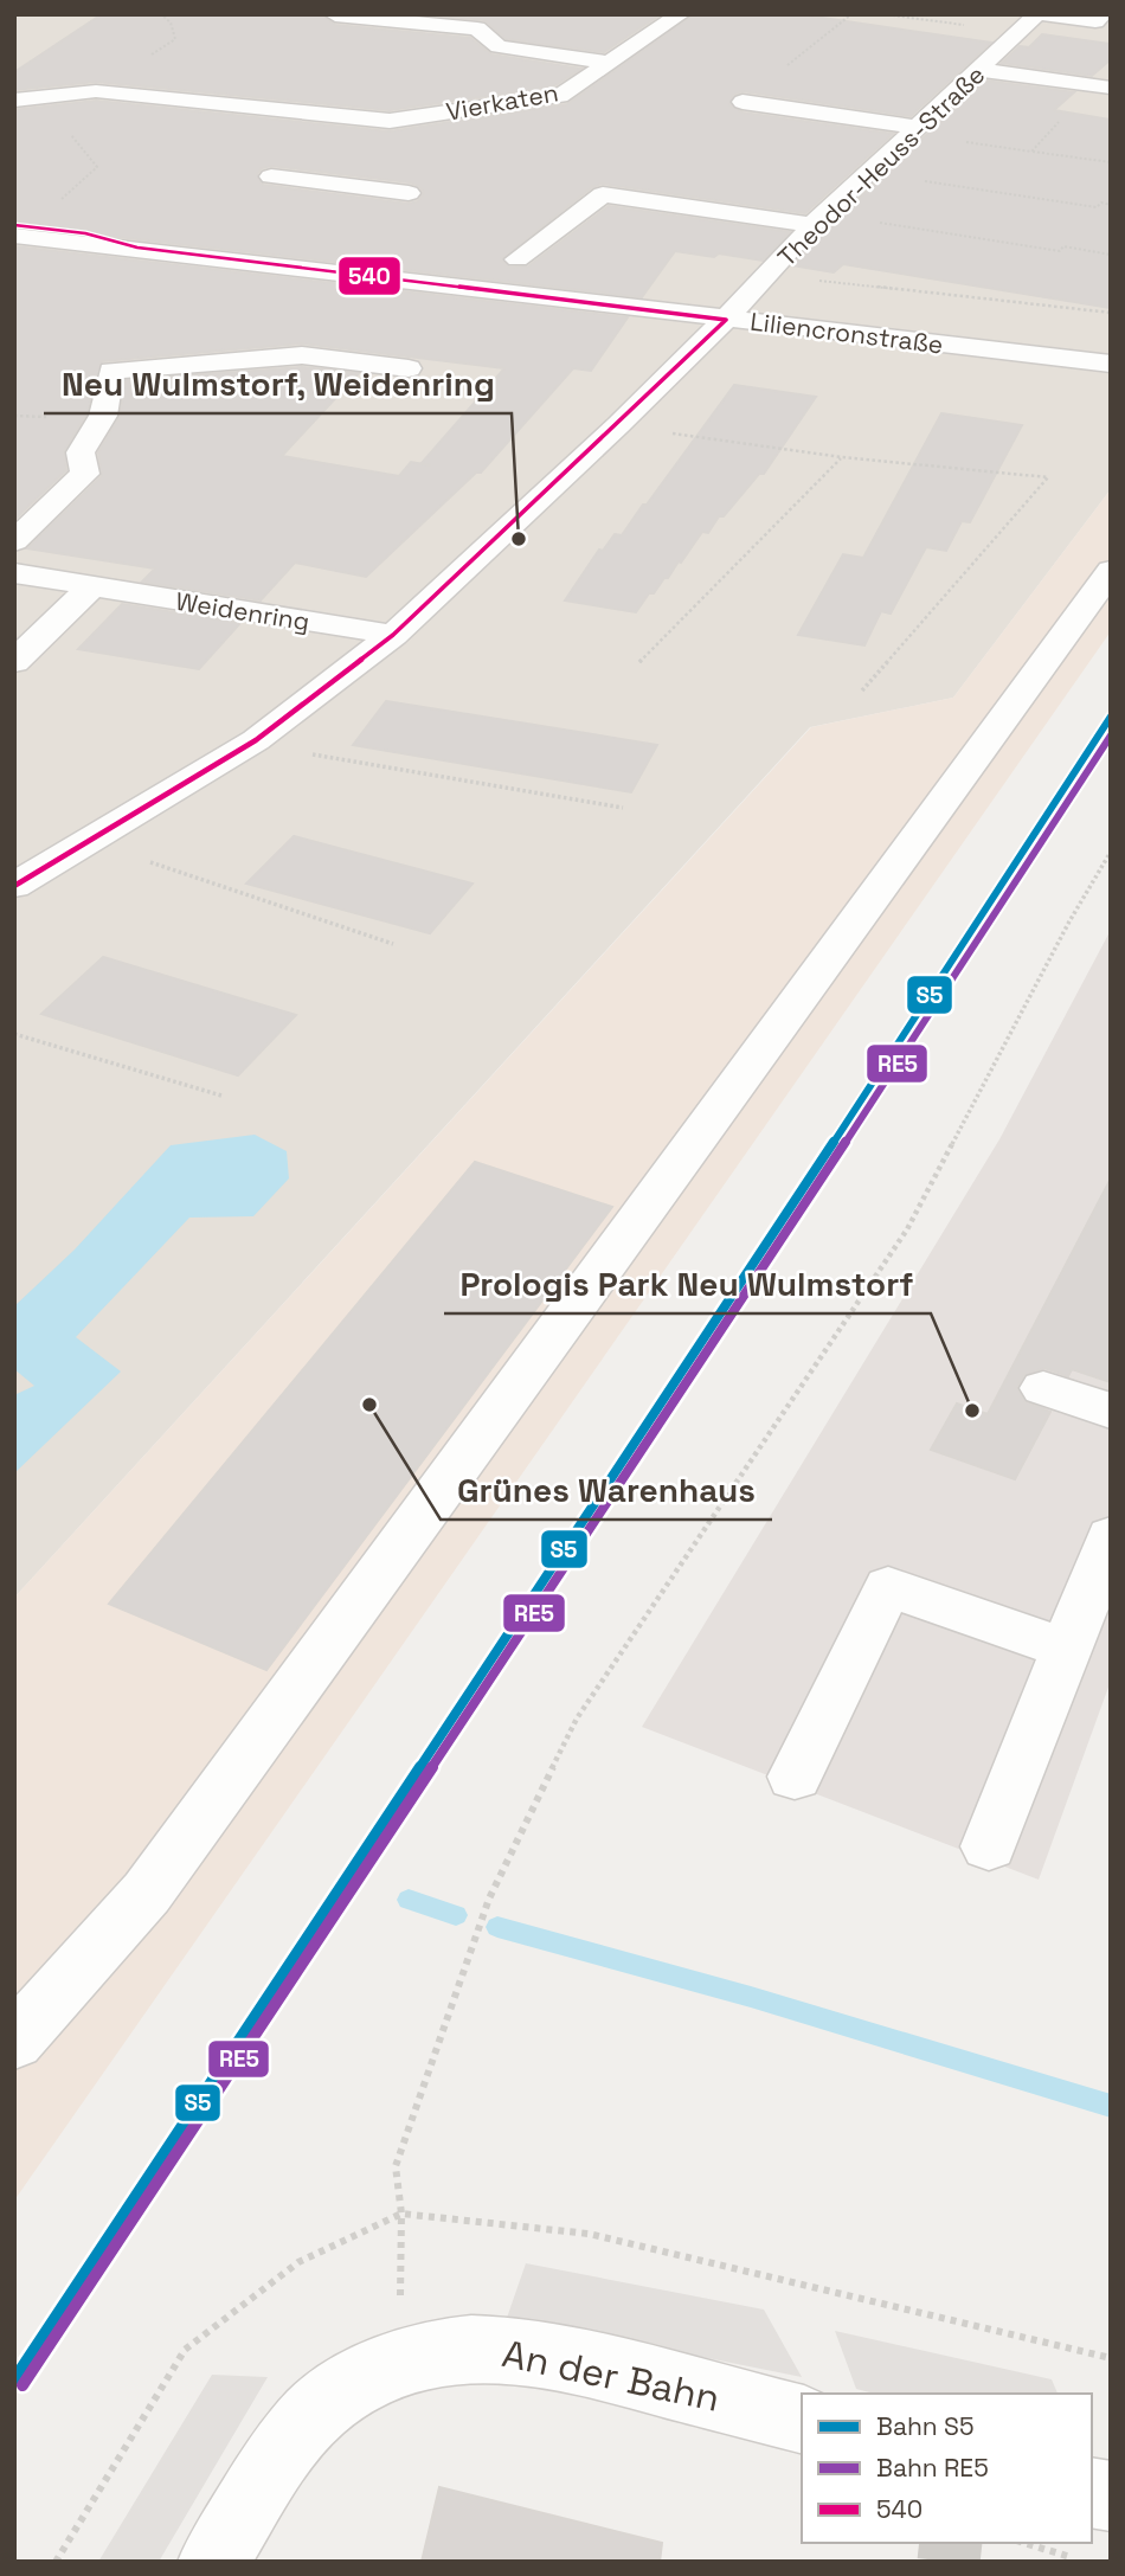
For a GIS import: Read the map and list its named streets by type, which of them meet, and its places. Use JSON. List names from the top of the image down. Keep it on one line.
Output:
{"streets":{"street":["Vierkaten","Theodor-Heuss-Straße","Liliencronstraße","Weidenring","An der Bahn"]},"crossings":[["Theodor-Heuss-Straße","Liliencronstraße"],["Theodor-Heuss-Straße","Weidenring"]],"places":["Neu Wulmstorf, Weidenring","Grünes Warenhaus","Prologis Park Neu Wulmstorf"],"lines":["transit line 540","rail line S5","rail line RE5"],"legend":["Bahn S5","Bahn RE5","540"]}
